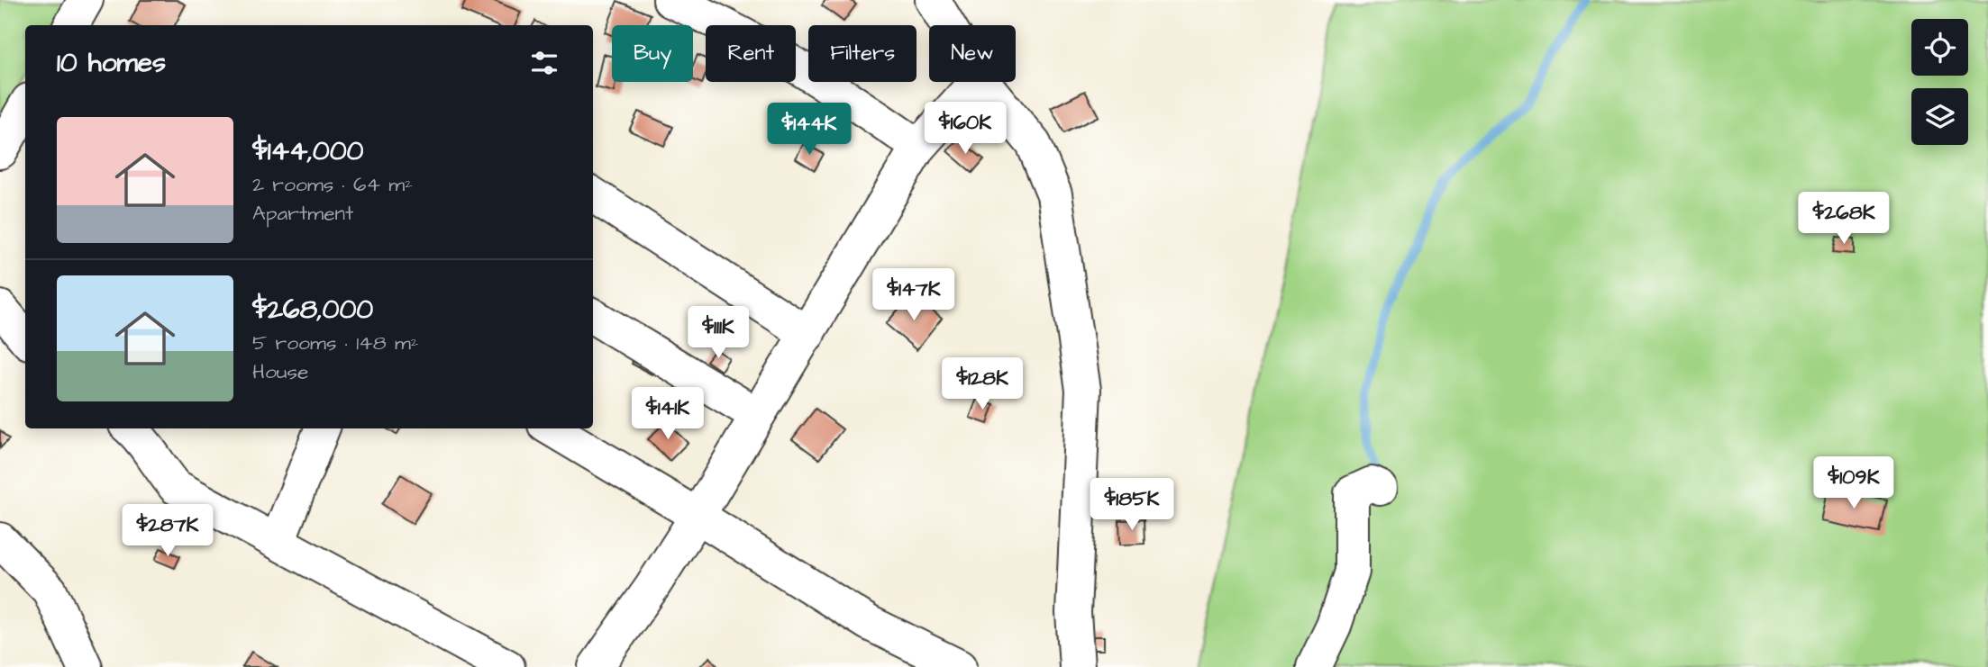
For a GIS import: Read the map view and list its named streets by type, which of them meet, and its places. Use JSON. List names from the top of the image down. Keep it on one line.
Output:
{"page":{"chip":["Buy","Rent","Filters","New"],"heading":"10 homes","list":[{"name":"$144,000","note":"2 rooms · 64 m² · Apartment"},{"name":"$268,000","note":"5 rooms · 148 m² · House"}],"price":["$160K","$144K","$268K","$147K","$111K","$128K","$141K","$109K","$185K","$287K"]}}
